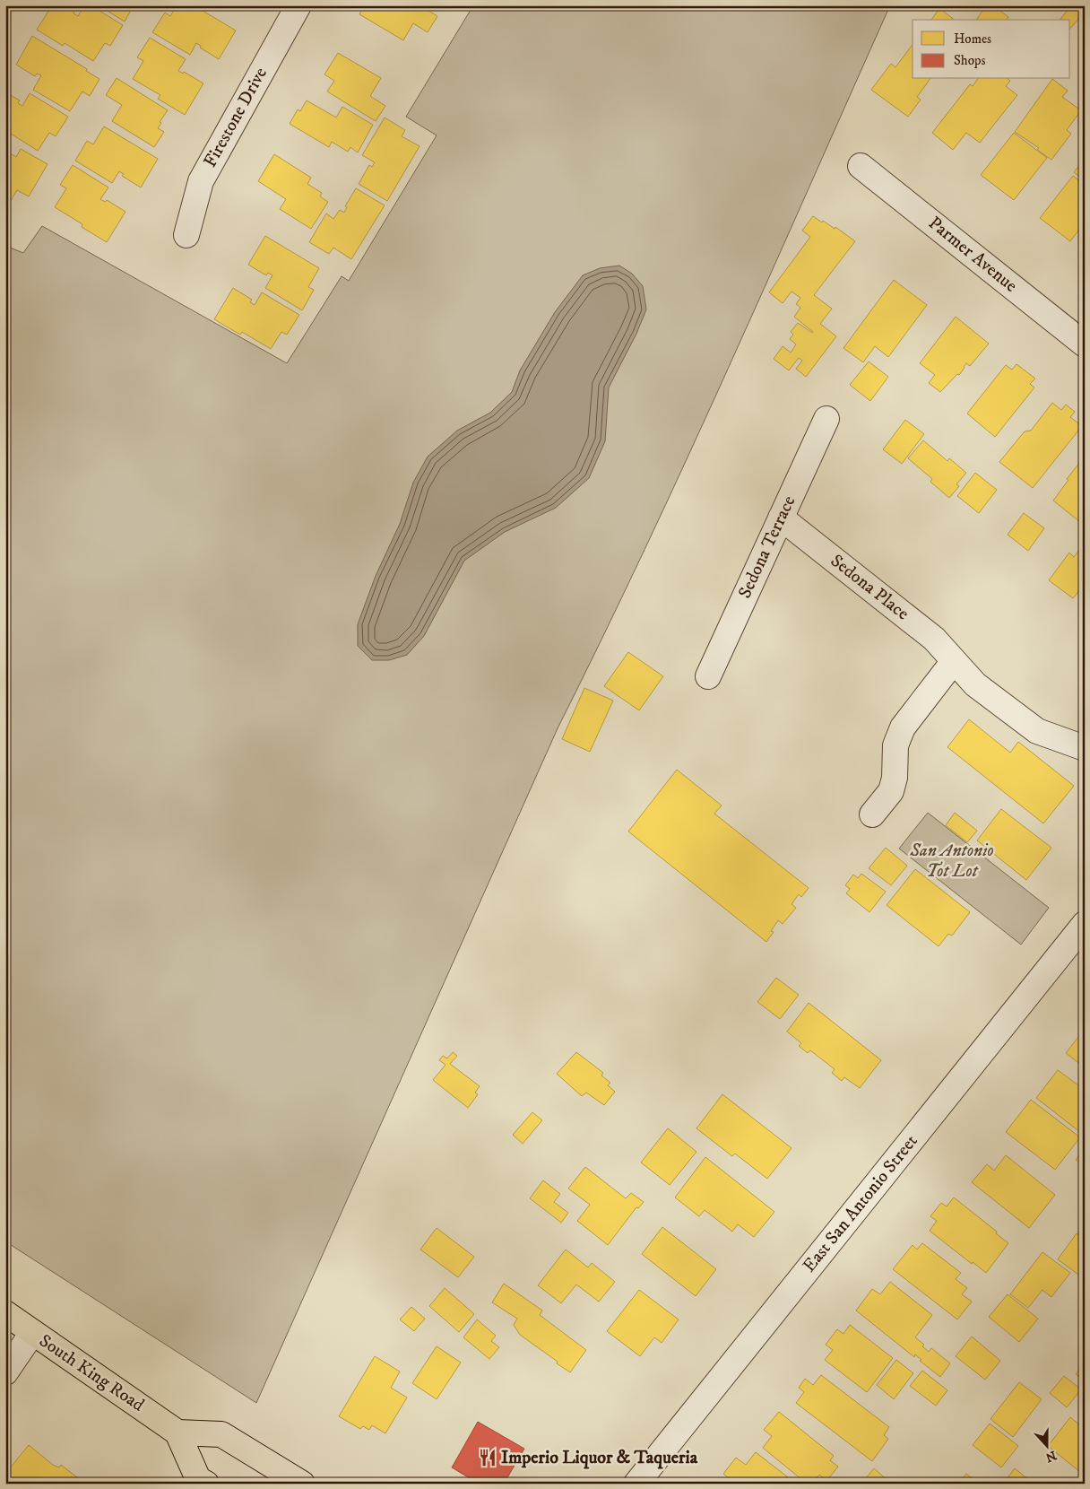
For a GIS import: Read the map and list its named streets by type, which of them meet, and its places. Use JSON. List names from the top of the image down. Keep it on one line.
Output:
{"streets":{"main road":["South King Road"],"street":["Firestone Drive","Parmer Avenue","Sedona Terrace","Sedona Place","East San Antonio Street"]},"crossings":[["Sedona Terrace","Sedona Place"]],"parks":["San Antonio Tot Lot"],"places":{"restaurant":["Imperio Liquor & Taqueria"]},"legend":["Homes","Shops"],"north":"bottom"}
